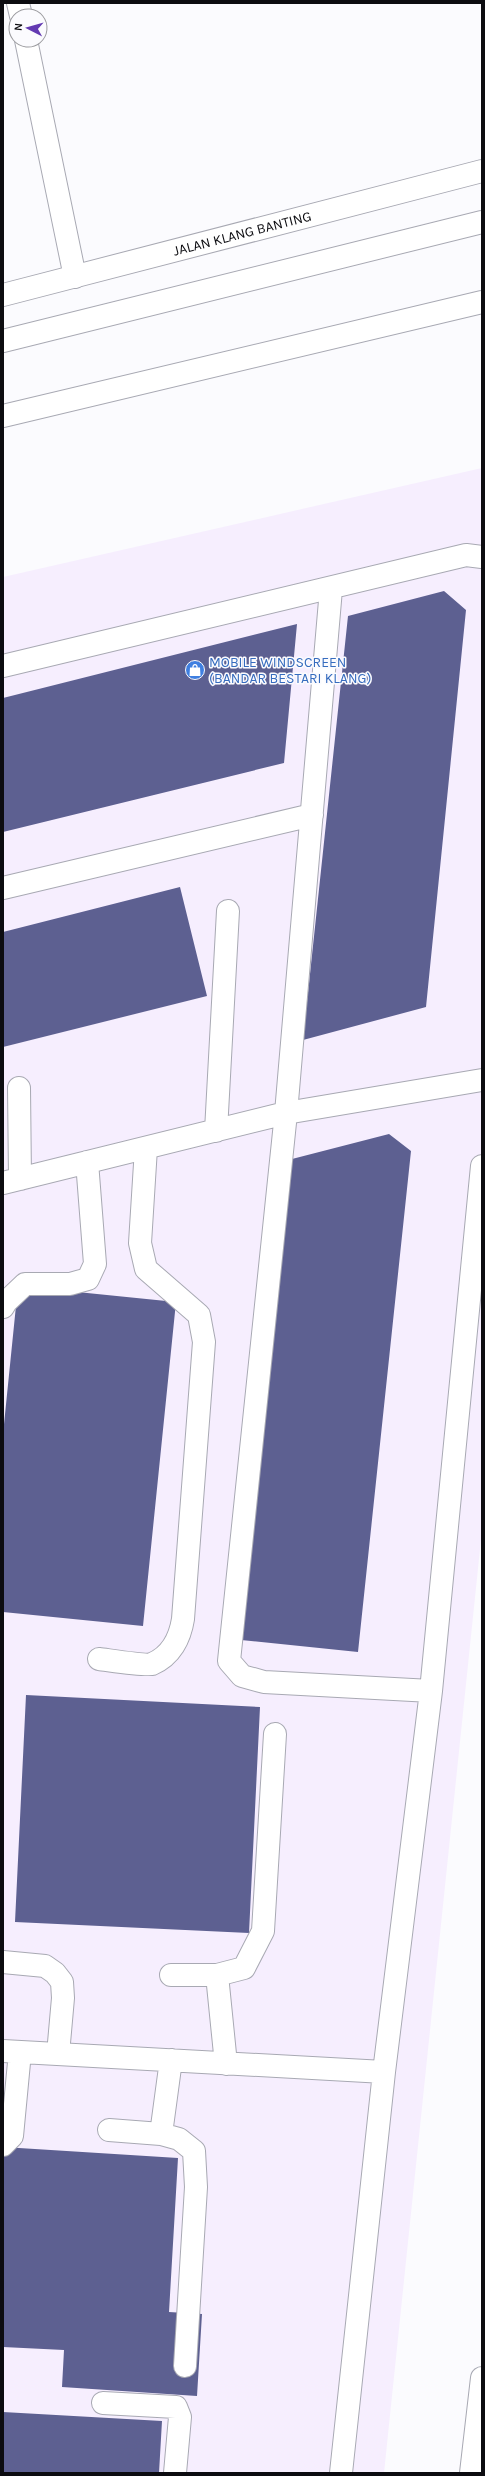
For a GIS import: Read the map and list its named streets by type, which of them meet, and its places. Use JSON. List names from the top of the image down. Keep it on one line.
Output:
{"streets":{"main road":["JALAN KLANG BANTING"]},"places":{"shop":["MOBILE WINDSCREEN (BANDAR BESTARI KLANG)"]},"north":"left"}
